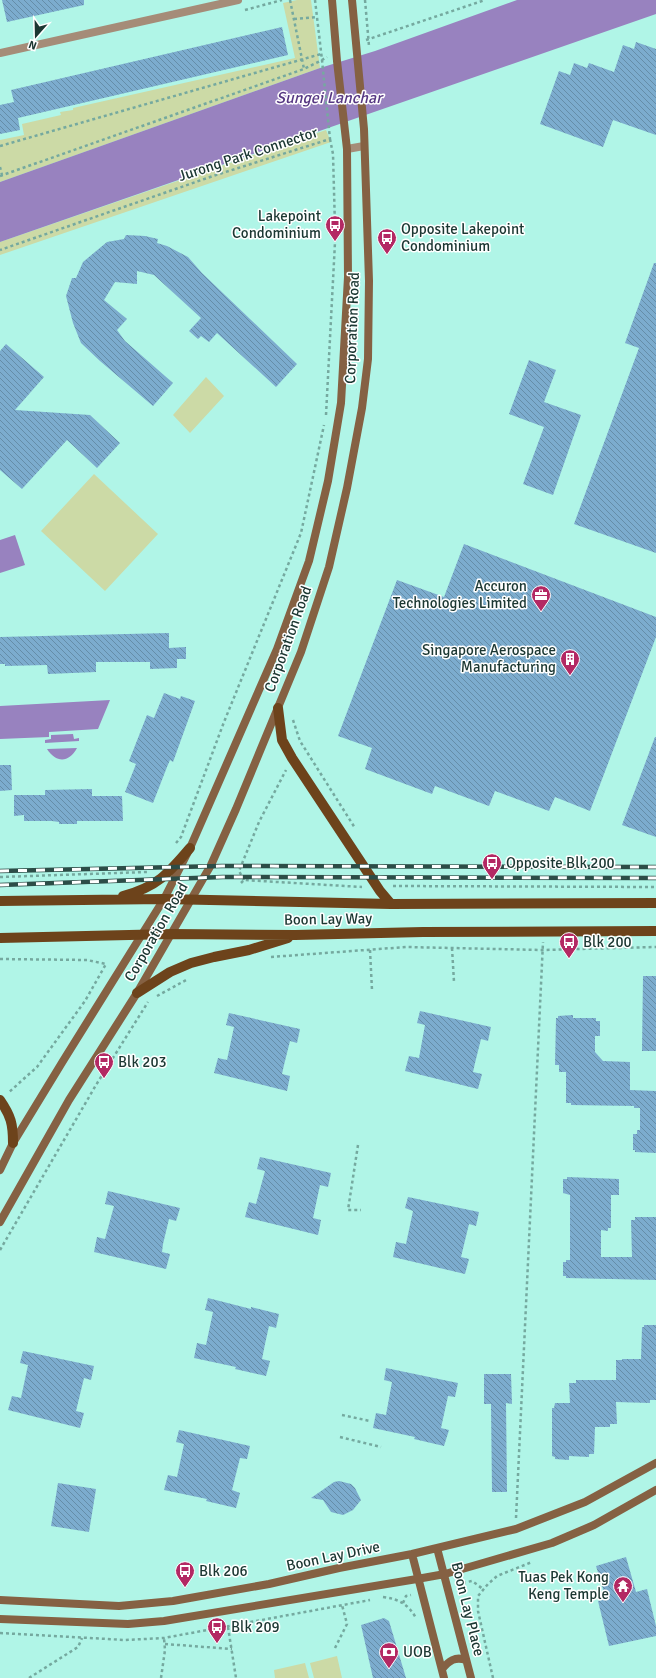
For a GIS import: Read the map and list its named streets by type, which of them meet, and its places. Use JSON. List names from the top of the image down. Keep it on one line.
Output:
{"streets":{"main road":["Corporation Road","Boon Lay Way","Boon Lay Drive","Boon Lay Place"],"path":["Jurong Park Connector"]},"crossings":[["Corporation Road","Boon Lay Way"],["Boon Lay Drive","Boon Lay Place"]],"water":["Sungei Lanchar"],"places":{"bus stop":["Lakepoint Condominium","Opposite Lakepoint Condominium","Opposite Blk 200","Blk 200","Blk 203","Blk 206","Blk 209"],"office":["Accuron Technologies Limited"],"building":["Singapore Aerospace Manufacturing"],"temple":["Tuas Pek Kong Keng Temple"],"bank":["UOB"]},"north":"bottom"}
